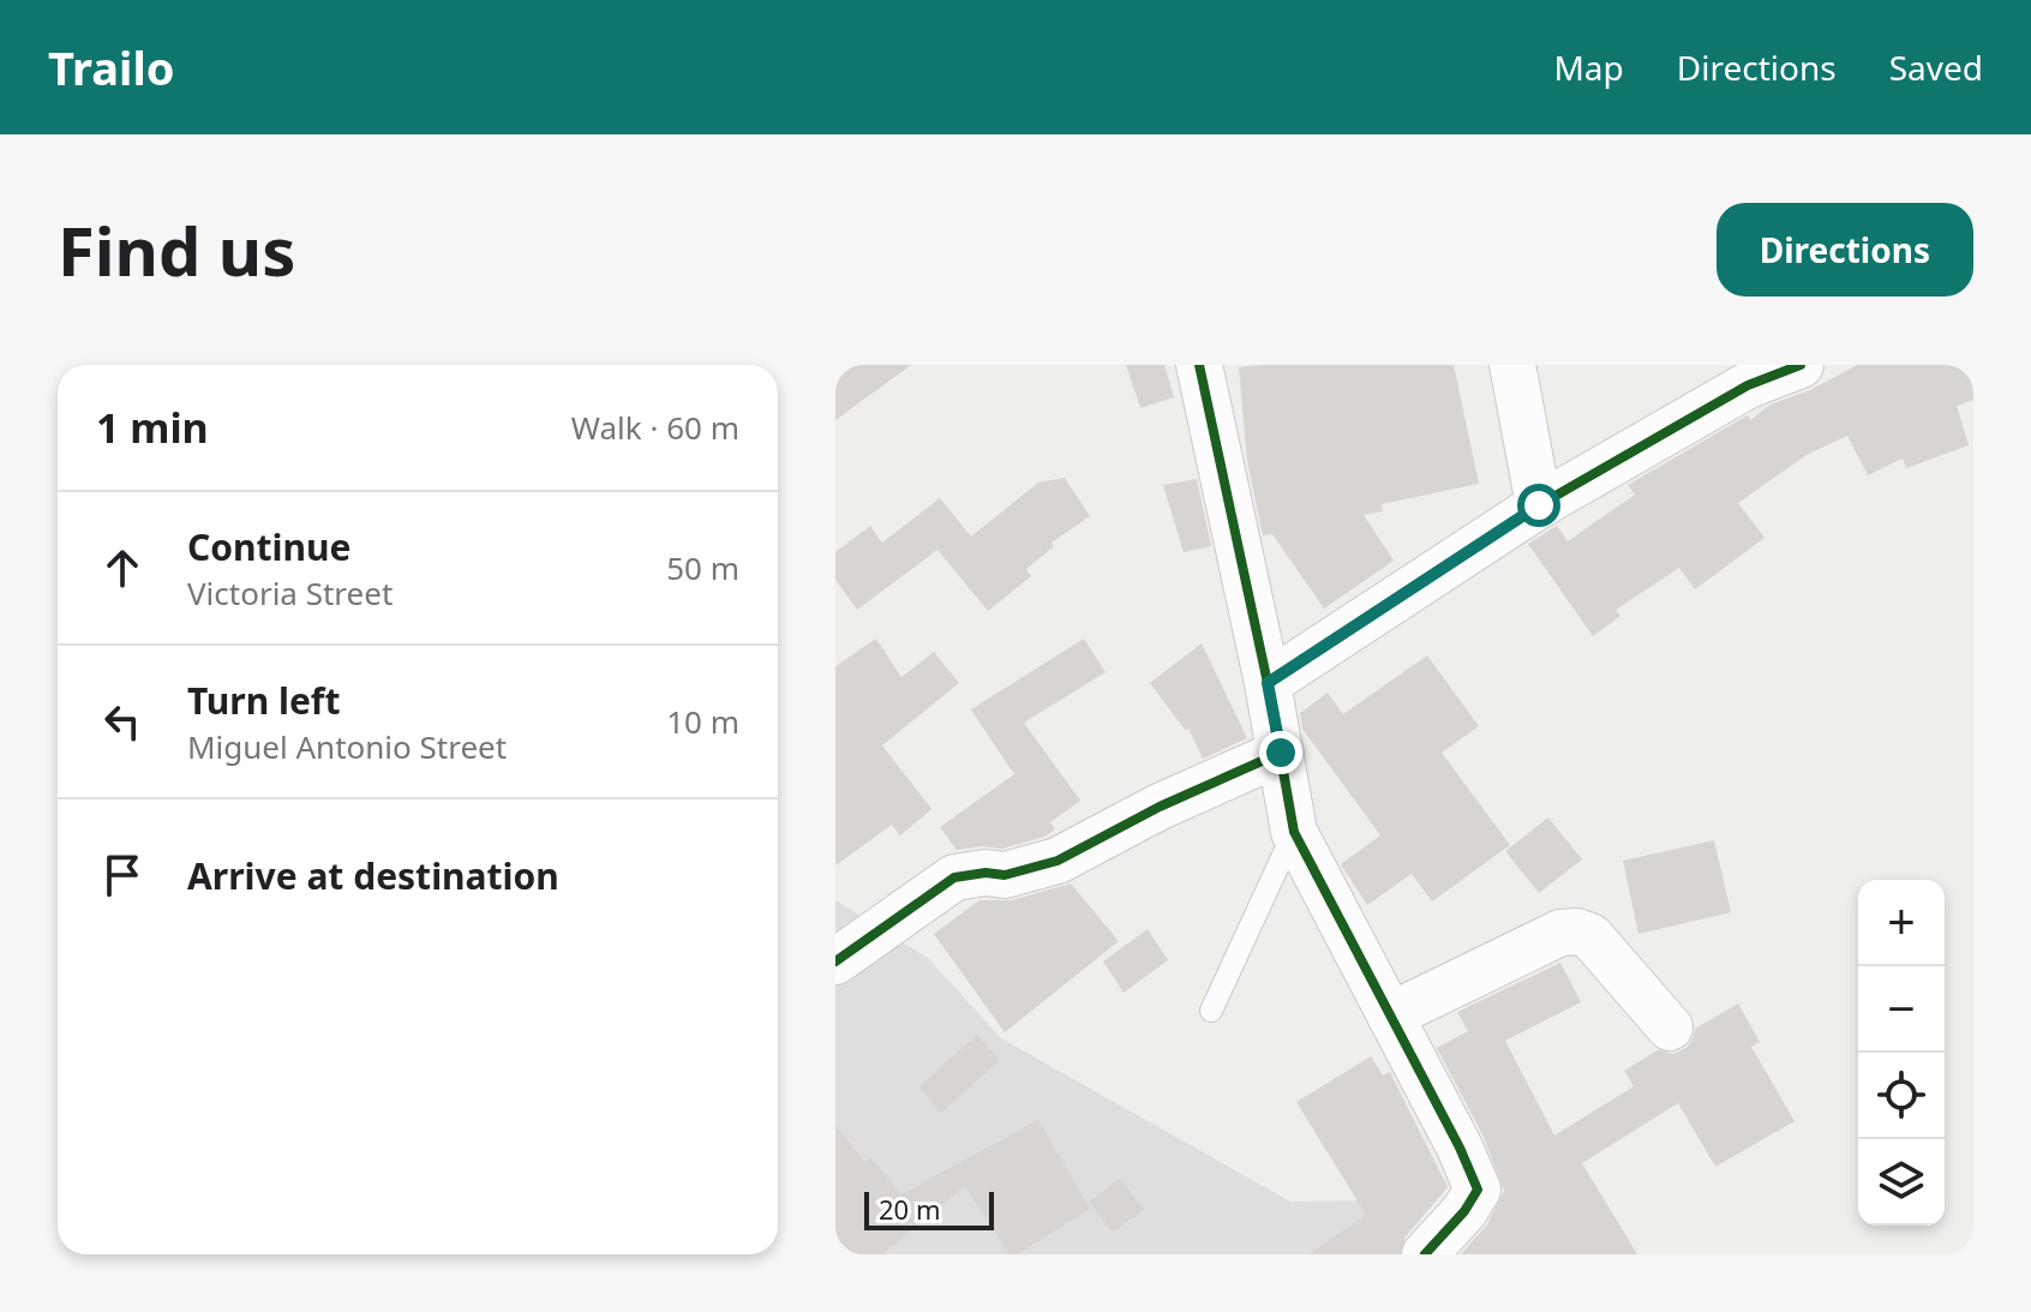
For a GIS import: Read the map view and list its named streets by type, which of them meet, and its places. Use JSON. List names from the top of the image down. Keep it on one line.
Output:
{"scale_bar":"20 m","page":{"header":"Trailo","nav":["Map","Directions","Saved"],"buttons":"Directions","title":"Find us","heading":["1 min","Walk · 60 m"],"list":[["Continue","Victoria Street","50 m"],["Turn left","Miguel Antonio Street","10 m"],"Arrive at destination"],"map_buttons":["+","−"],"scale":"20 m"}}
